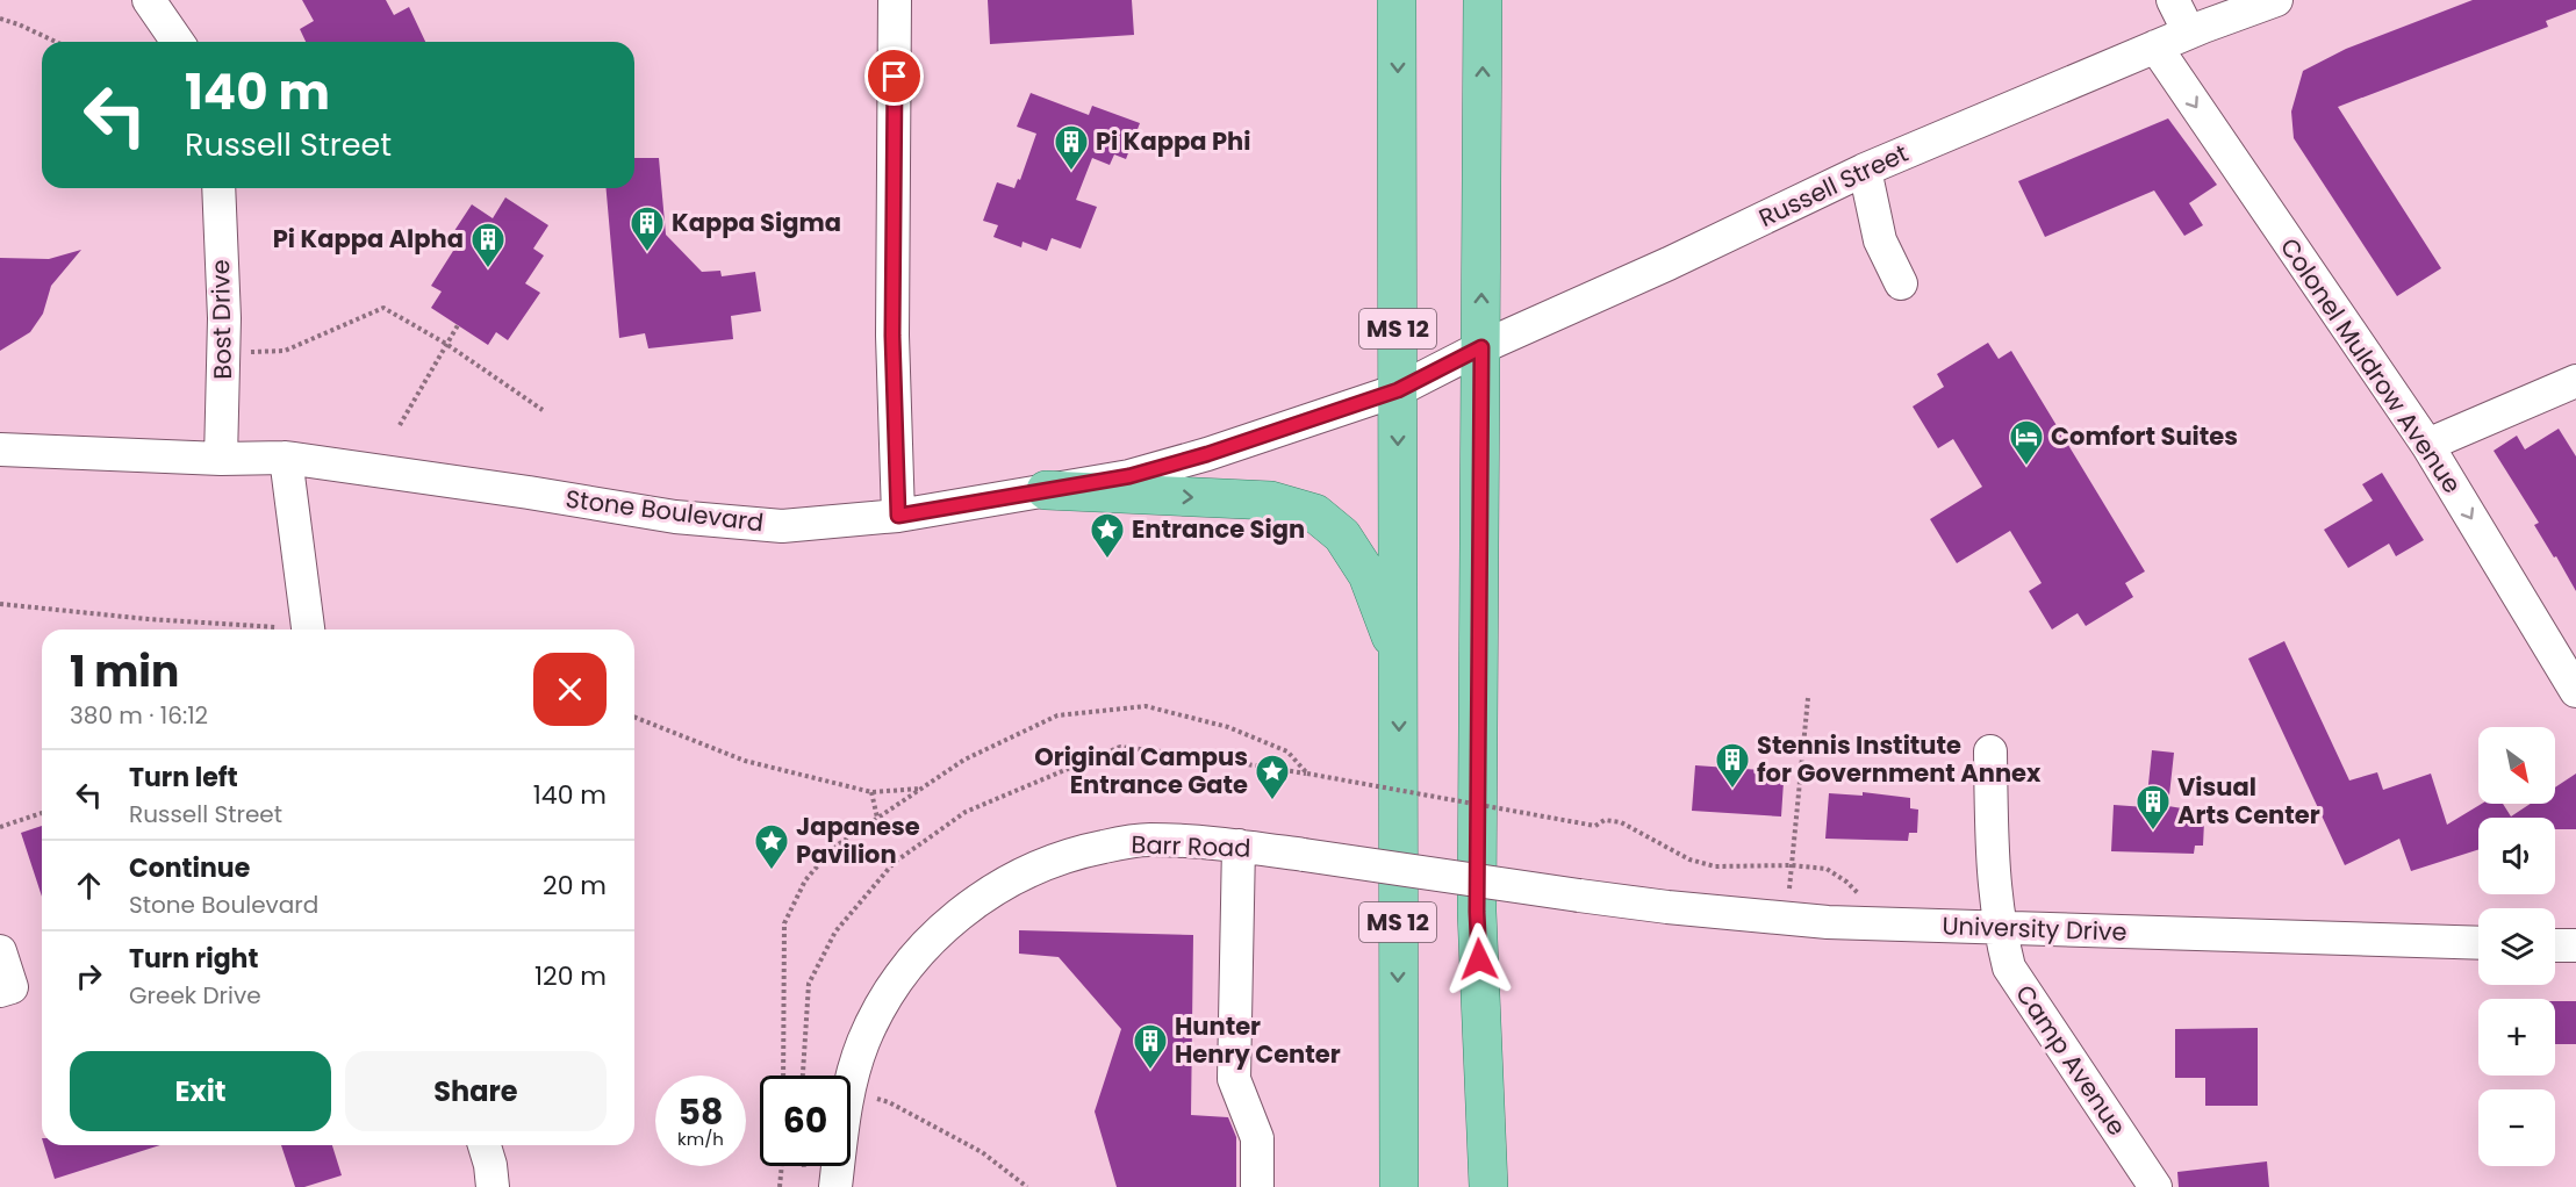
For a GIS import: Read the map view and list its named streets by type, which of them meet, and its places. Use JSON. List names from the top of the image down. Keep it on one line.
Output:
{"streets":{"main road":["MS 12"],"street":["Russell Street","Bost Drive","Colonel Muldrow Avenue","Stone Boulevard","Barr Road","University Drive","Camp Avenue"]},"crossings":[["Russell Street","MS 12"],["Russell Street","Colonel Muldrow Avenue"],["Russell Street","Stone Boulevard"],["Bost Drive","Stone Boulevard"],["MS 12","Stone Boulevard"],["Barr Road","University Drive"],["University Drive","Camp Avenue"]],"one_way":["Colonel Muldrow Avenue"],"places":{"building":["Pi Kappa Phi","Kappa Sigma","Pi Kappa Alpha","Stennis Institute for Government Annex","Visual Arts Center","Hunter Henry Center"],"hotel":["Comfort Suites"],"place":["Entrance Sign","Original Campus Entrance Gate","Japanese Pavilion"]},"north":"bottom right","page":{"turn":["140 m","Russell Street"],"heading":["1 min","380 m · 16:12"],"map_buttons":["+","−"],"list":[{"name":"Turn left","note":"Russell Street","value":"140 m"},{"name":"Continue","note":"Stone Boulevard","value":"20 m"},{"name":"Turn right","note":"Greek Drive","value":"120 m"}],"buttons":["Exit","Share"],"speed":"58 km/h","limit":"60"}}
